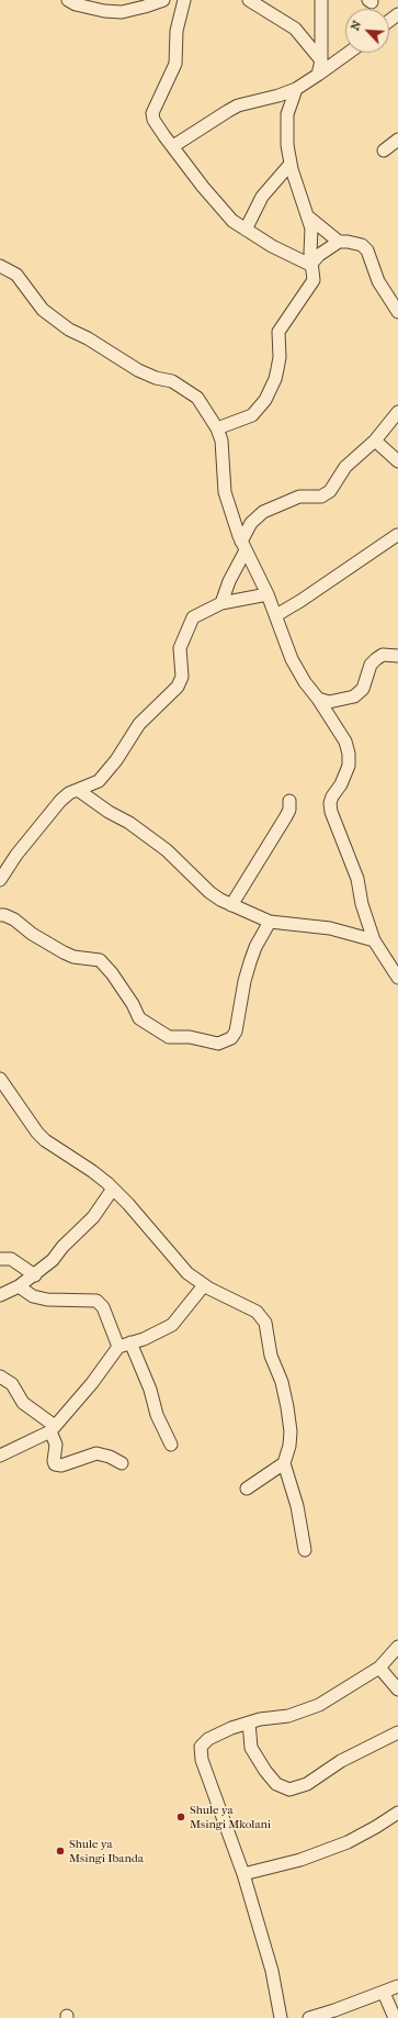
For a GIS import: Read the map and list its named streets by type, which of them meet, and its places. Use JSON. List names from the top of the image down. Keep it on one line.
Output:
{"places":["Shule ya Msingi Mkolani","Shule ya Msingi Ibanda"],"north":"top left"}
